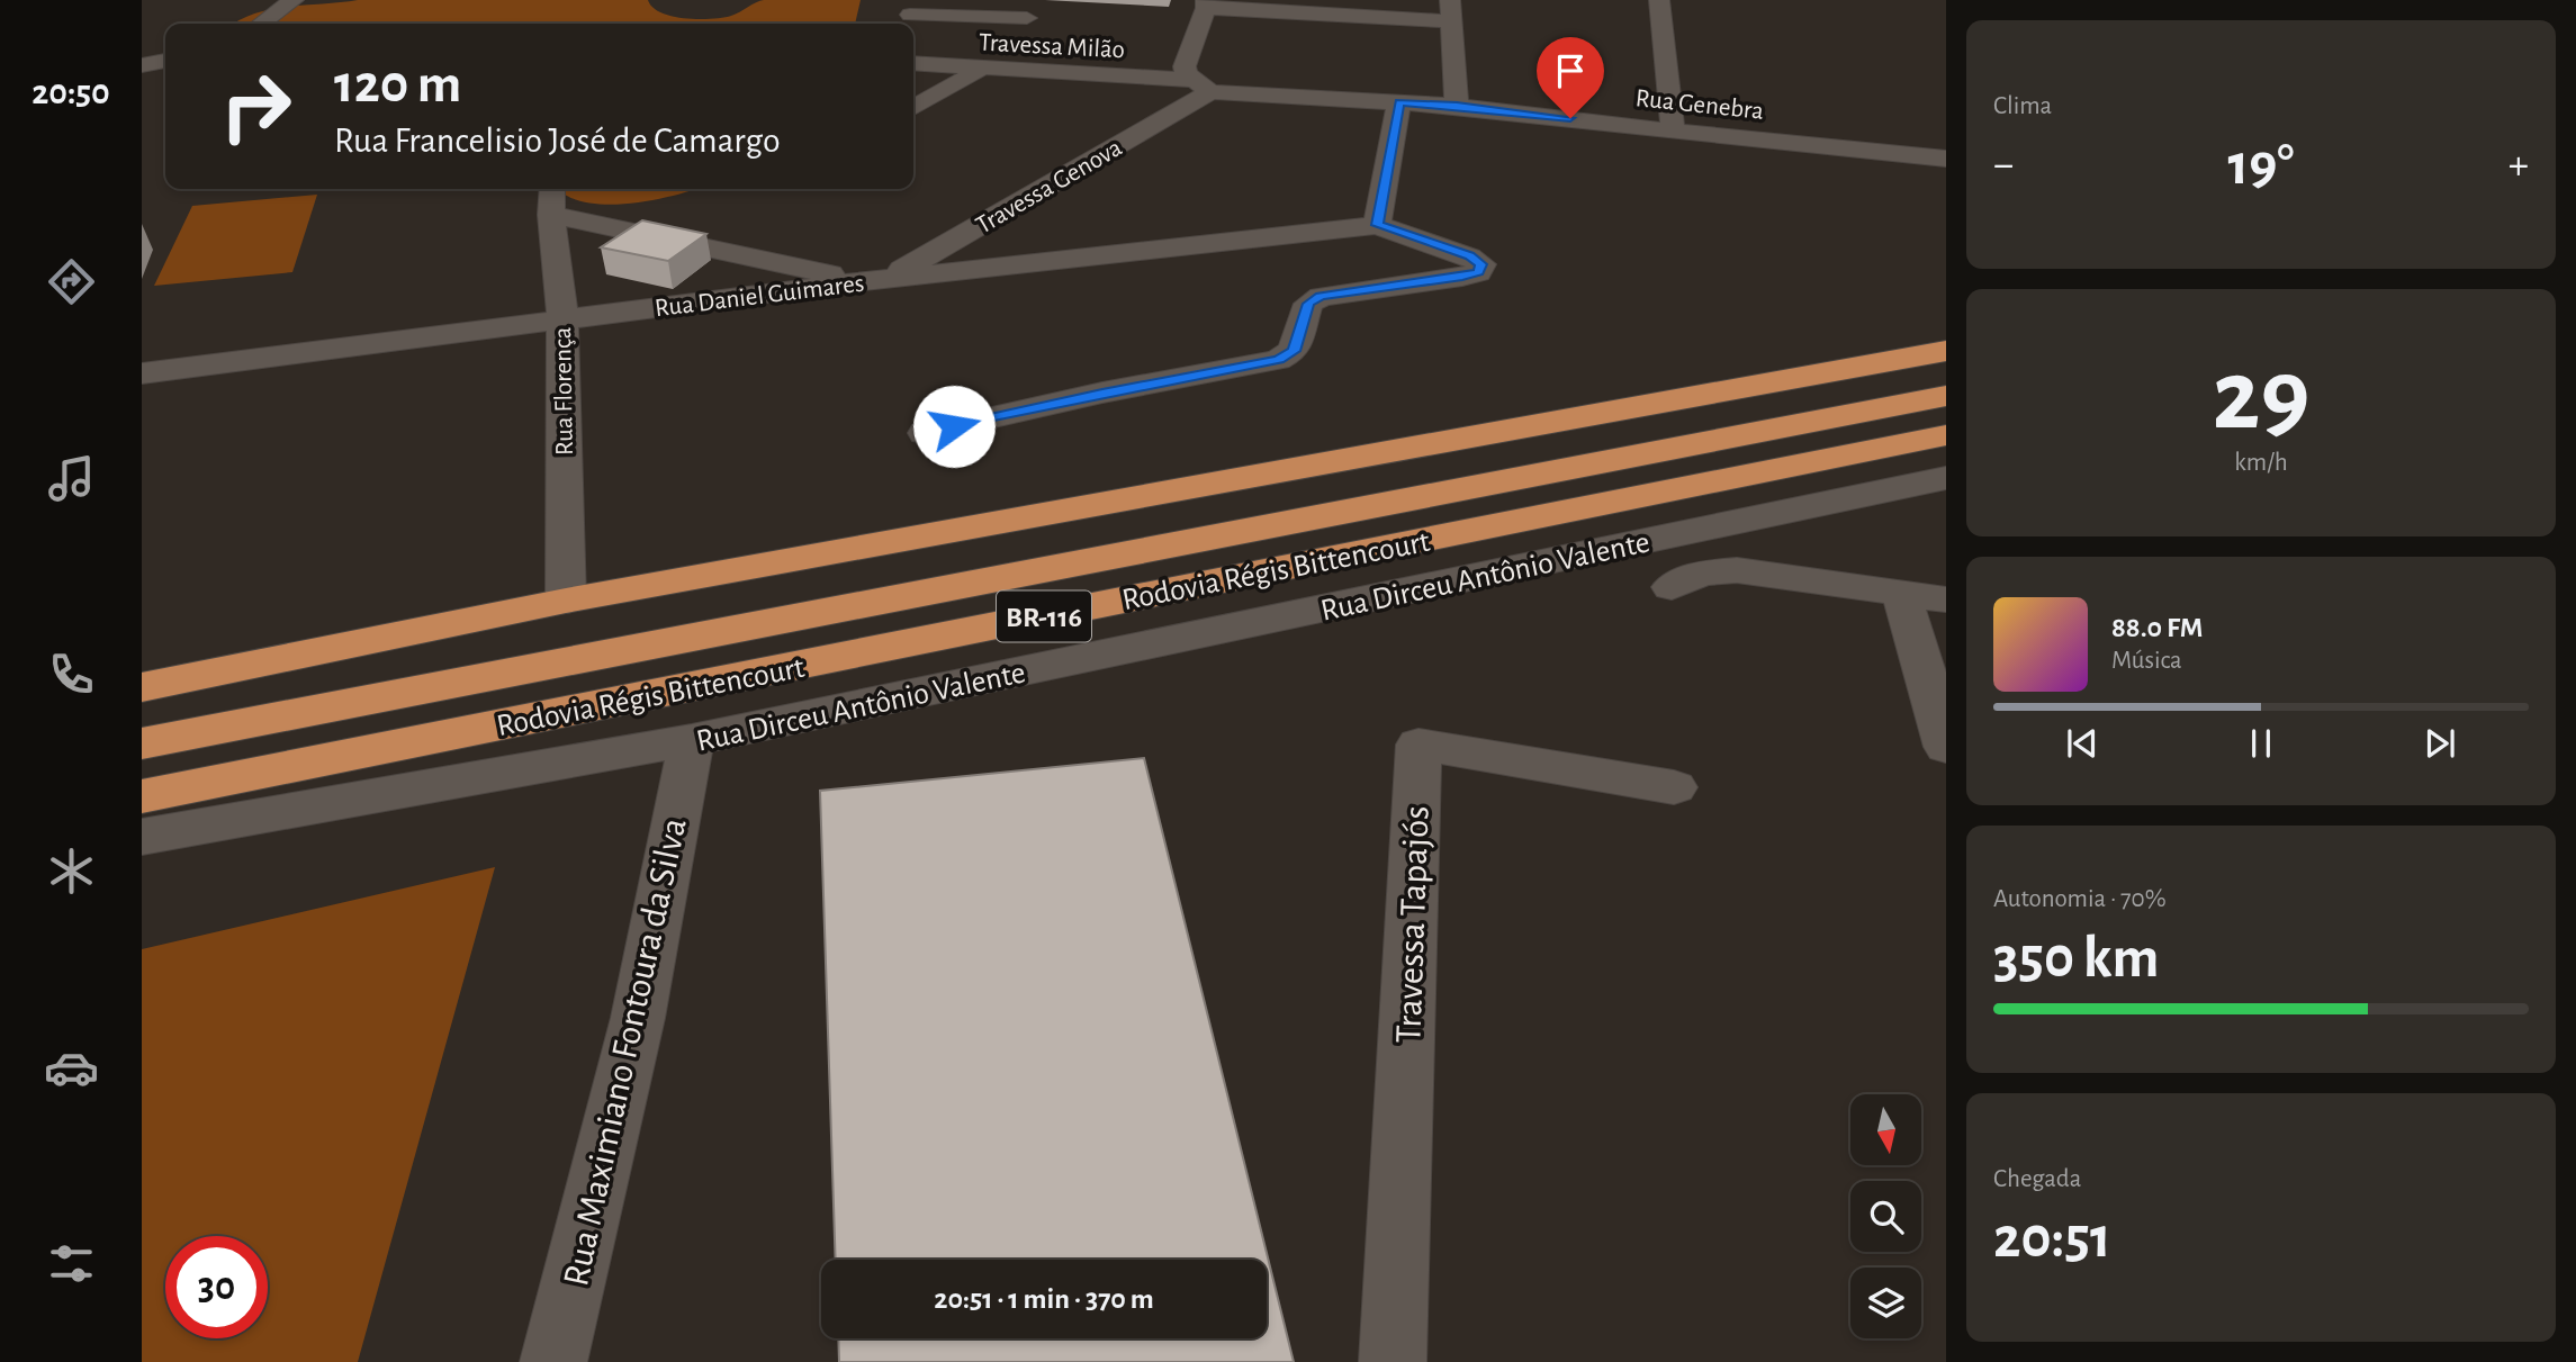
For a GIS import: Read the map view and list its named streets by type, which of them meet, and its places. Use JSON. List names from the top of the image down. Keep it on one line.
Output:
{"streets":{"highway":["Rodovia Régis Bittencourt","BR-116"],"street":["Travessa Milão","Rua Genebra","Travessa Genova","Rua Daniel Guimares","Rua Florença","Rua Dirceu Antônio Valente","Travessa Tapajós","Rua Maximiano Fontoura da Silva"]},"crossings":[["Travessa Milão","Rua Genebra"],["Travessa Milão","Travessa Genova"],["Rua Genebra","Travessa Genova"],["Travessa Genova","Rua Daniel Guimares"],["Rua Daniel Guimares","Rua Florença"],["Rua Dirceu Antônio Valente","Rua Maximiano Fontoura da Silva"]],"north":"bottom","page":{"tabs":"20:50","tile":["Clima",["29","km/h"],["Autonomia · 70%","350 km"],["Chegada","20:51"]],"turn":["120 m","Rua Francelisio José de Camargo"],"heat":["−","19°","+"],"song":["88.0 FM","Música"],"limit":"30","trip":"20:51 · 1 min · 370 m"}}
